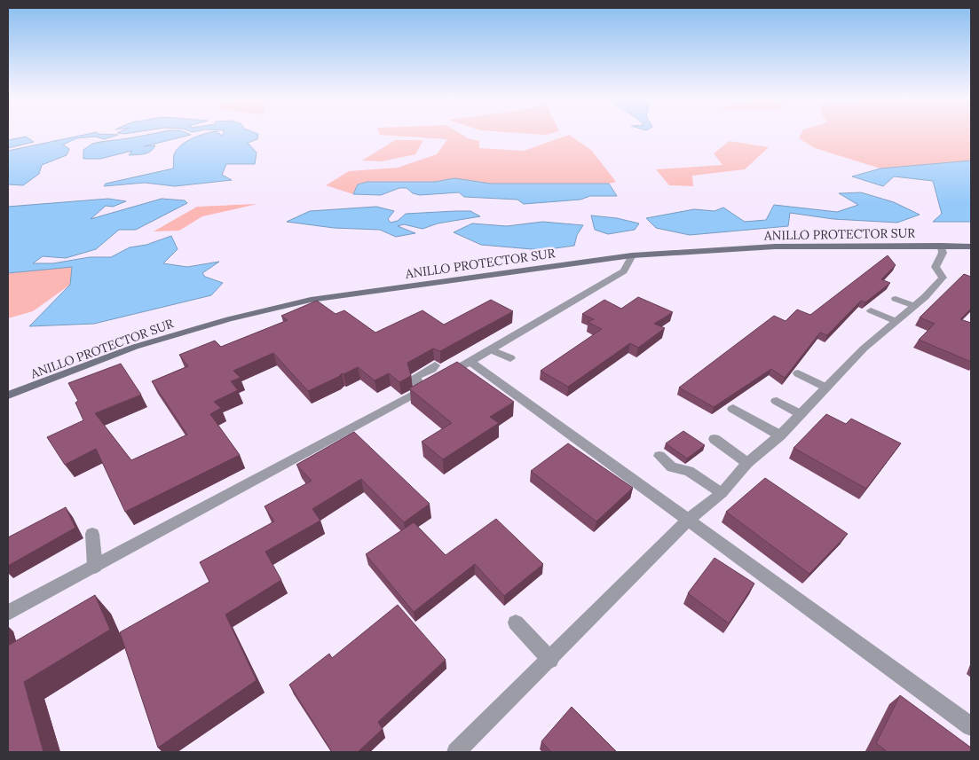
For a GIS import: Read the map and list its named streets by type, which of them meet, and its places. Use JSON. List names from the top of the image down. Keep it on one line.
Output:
{"streets":{"street":["ANILLO PROTECTOR SUR"]}}
